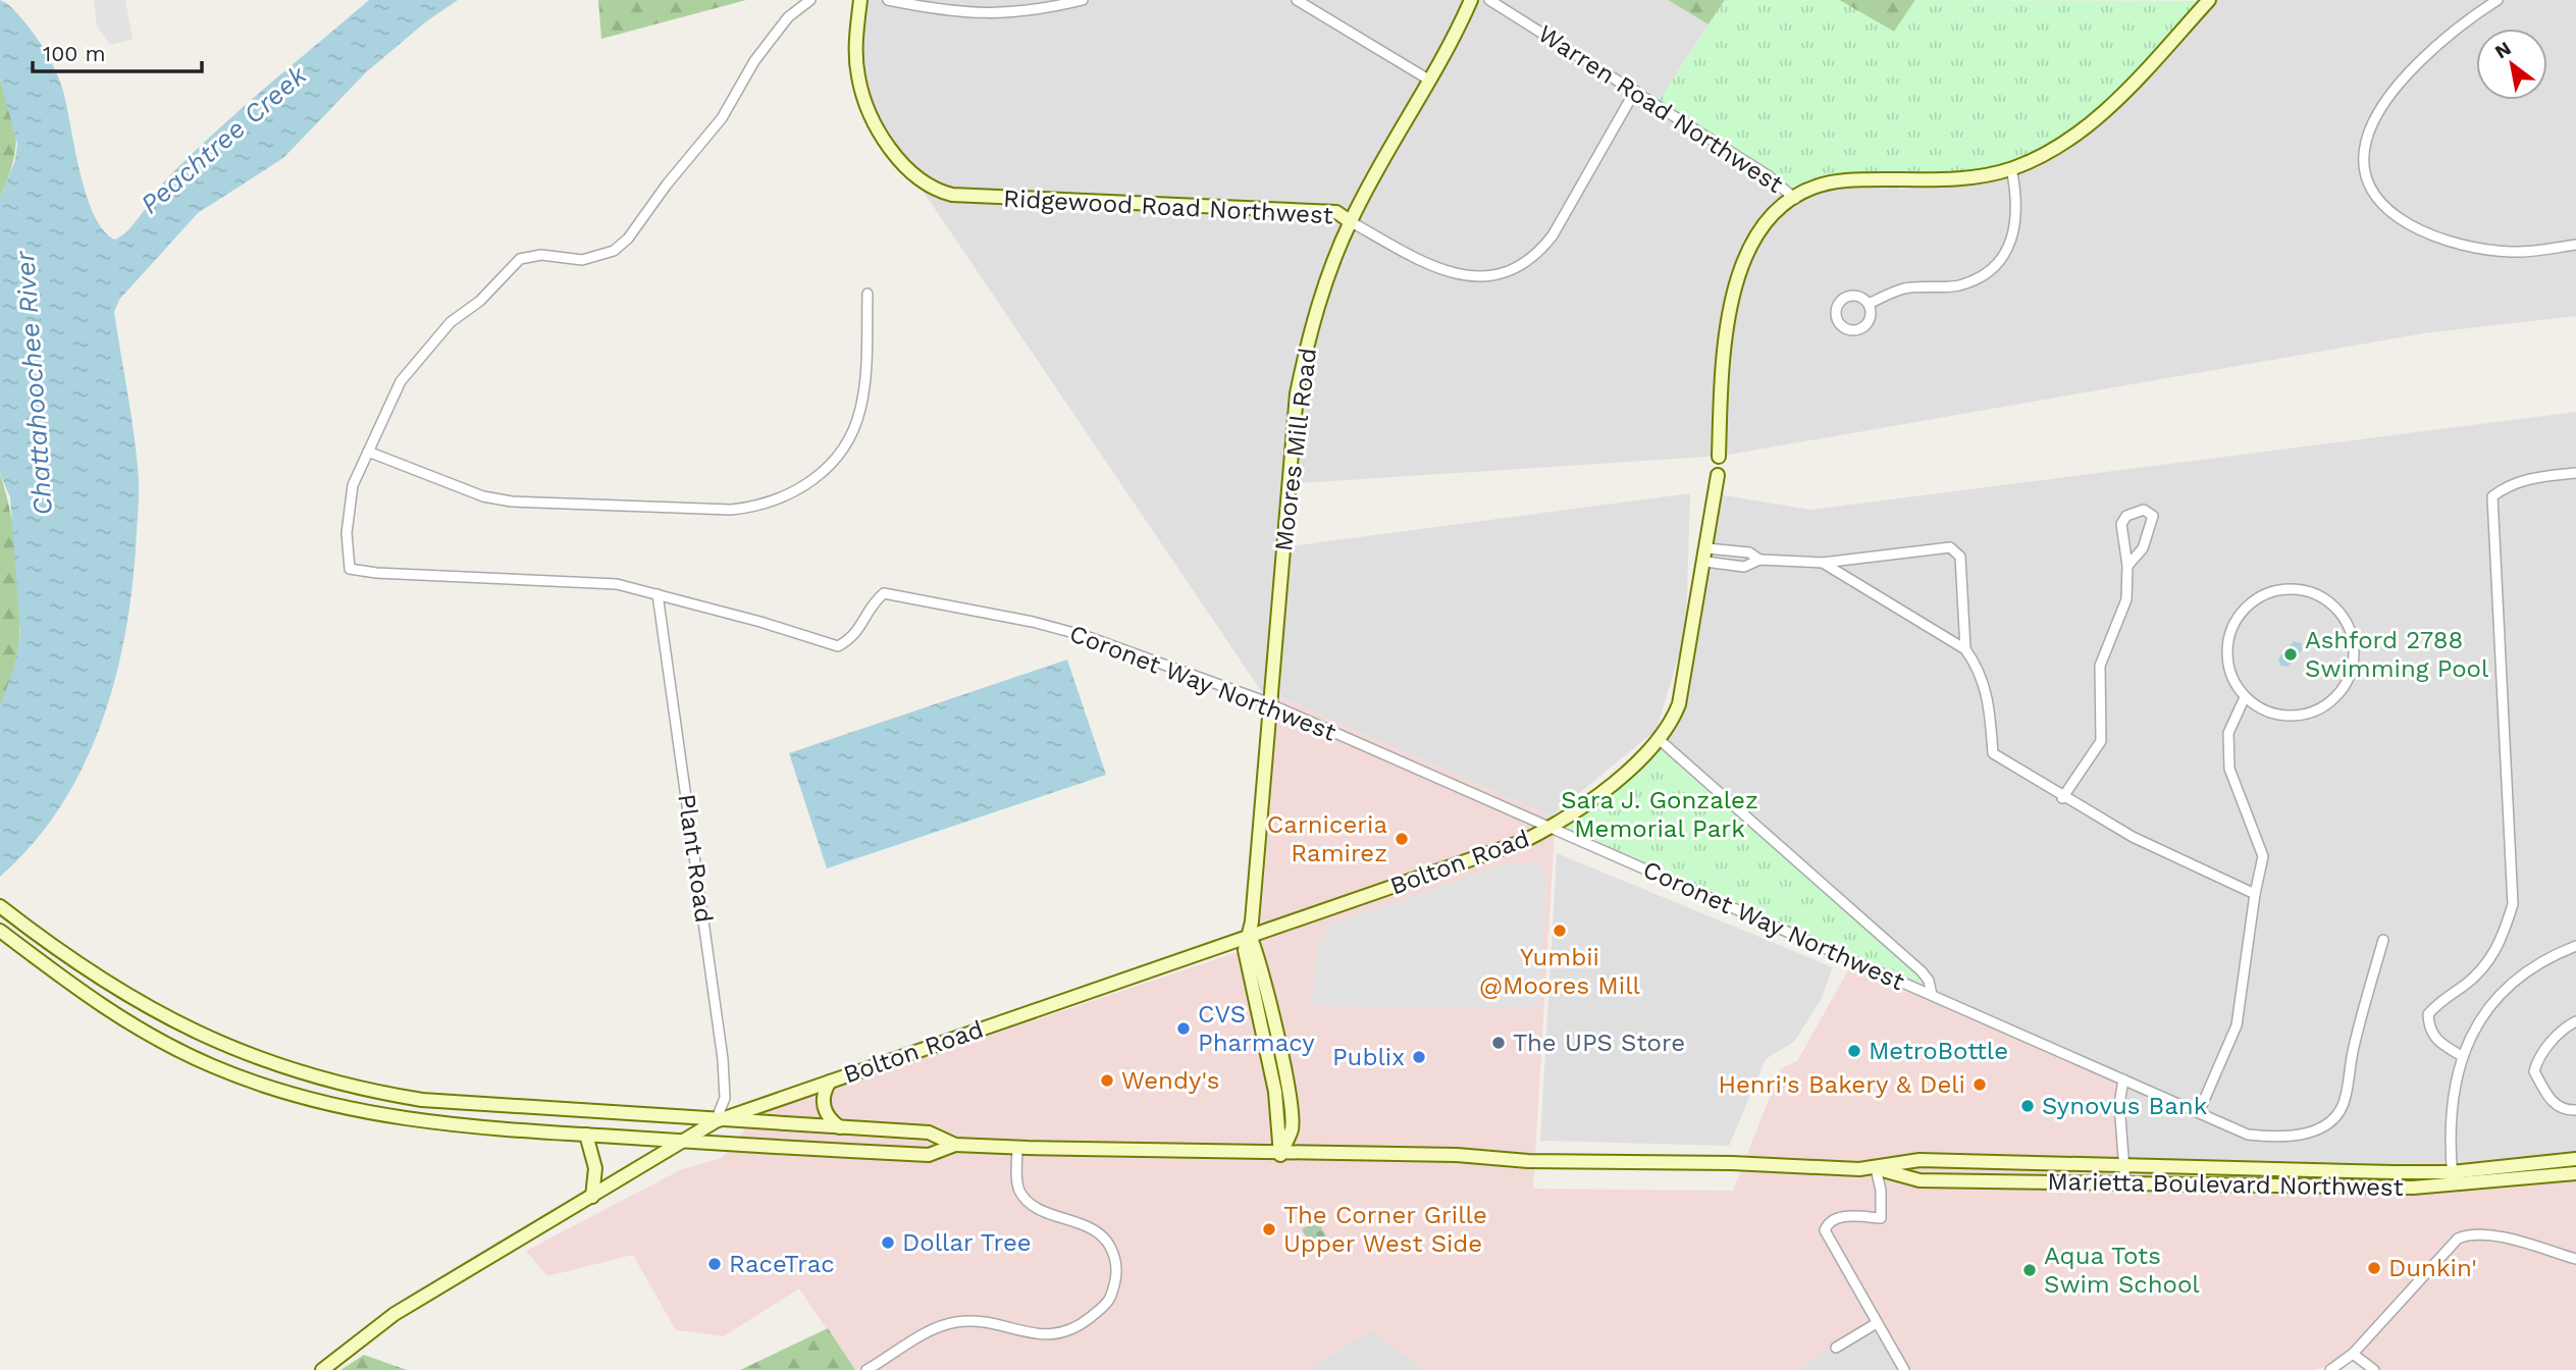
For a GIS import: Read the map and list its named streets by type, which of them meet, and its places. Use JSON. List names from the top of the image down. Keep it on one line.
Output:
{"streets":{"street":["Warren Road Northwest","Ridgewood Road Northwest","Moores Mill Road","Coronet Way Northwest","Plant Road","Bolton Road","Marietta Boulevard Northwest"]},"crossings":[["Warren Road Northwest","Ridgewood Road Northwest"],["Ridgewood Road Northwest","Moores Mill Road"],["Moores Mill Road","Coronet Way Northwest"],["Moores Mill Road","Bolton Road"],["Coronet Way Northwest","Plant Road"],["Coronet Way Northwest","Bolton Road"],["Plant Road","Bolton Road"]],"water":["Peachtree Creek","Chattahoochee River"],"parks":["Sara J. Gonzalez Memorial Park"],"places":["Ashford 2788 Swimming Pool","Carniceria Ramirez","Yumbii @Moores Mill","CVS Pharmacy","The UPS Store","MetroBottle","Publix","Wendy's","Henri's Bakery & Deli","Synovus Bank","The Corner Grille Upper West Side","Dollar Tree","RaceTrac","Dunkin'","Aqua Tots Swim School"],"scale_bar":"100 m","north":"top left"}
